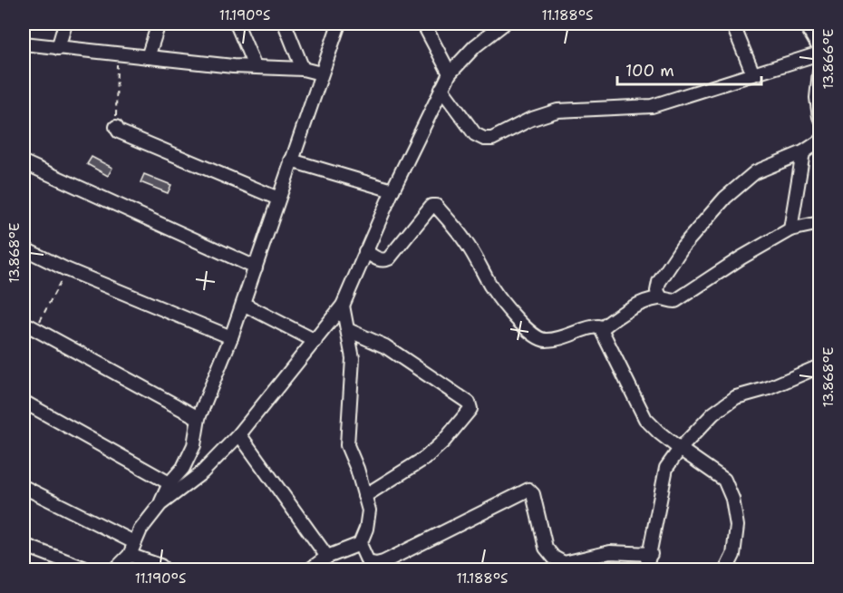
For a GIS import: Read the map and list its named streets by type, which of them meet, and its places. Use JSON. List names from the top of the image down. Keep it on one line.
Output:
{"scale_bar":"100 m","coordinates":["11.190°S","11.188°S","13.866°E","13.868°E"]}
